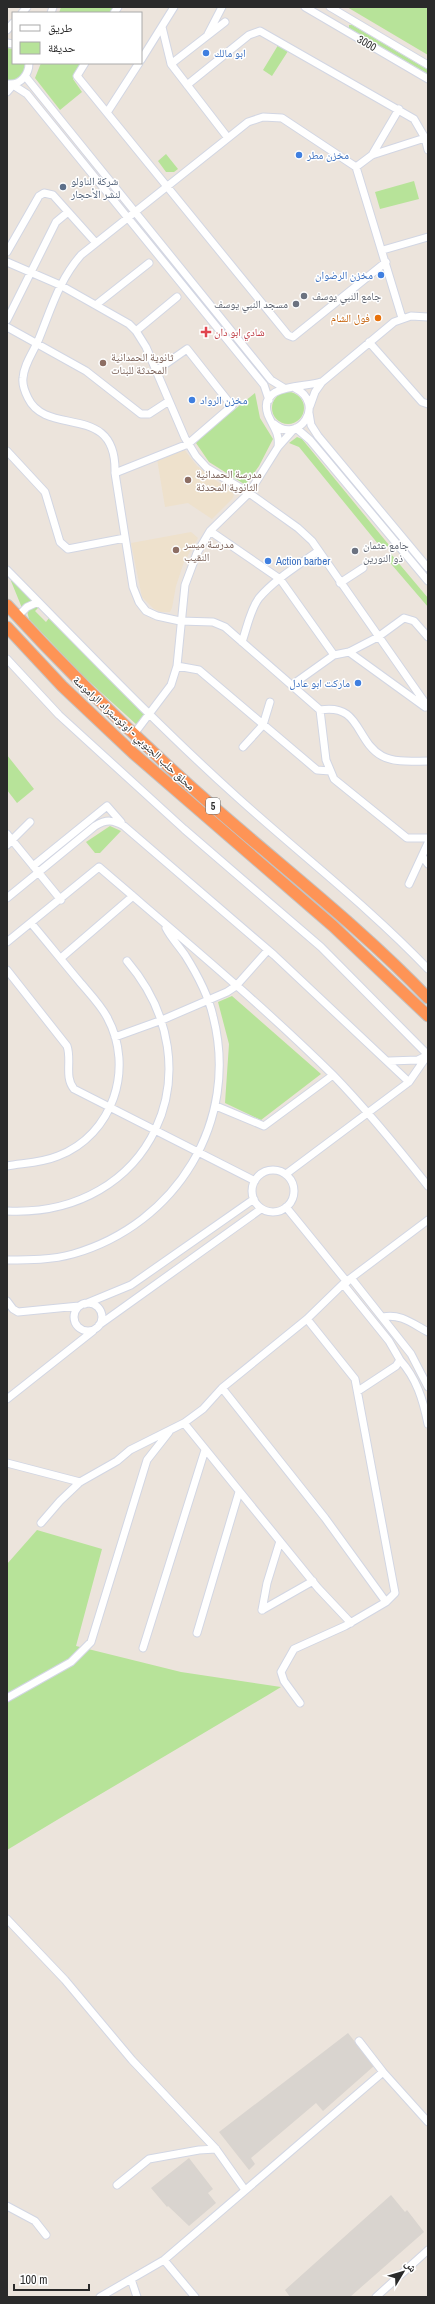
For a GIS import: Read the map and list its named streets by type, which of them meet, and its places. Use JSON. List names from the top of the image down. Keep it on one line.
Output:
{"streets":{"highway":["محلق حلب الجنوبي - اوتوستراد الراموسة","5"],"street":["3000"]},"places":{"other":["ابو مالك","مخزن مطر","شركة الناولو لنشر الأحجار","مخزن الرضوان","جامع النبي يوسف","مسجد النبي يوسف","فول الشام","ثانوية الحمدانية المحدثة للبنات","مخزن الرواد","مدرسة الحمدانية الثانوية المحدثة","مدرسة ميسر النقيب","جامع عثمان ذو النورين","Action barber","ماركت ابو عادل"],"health":["شادي ابو دان"]},"legend":["طريق","حديقة"],"scale_bar":"100 m","north":"top right"}
